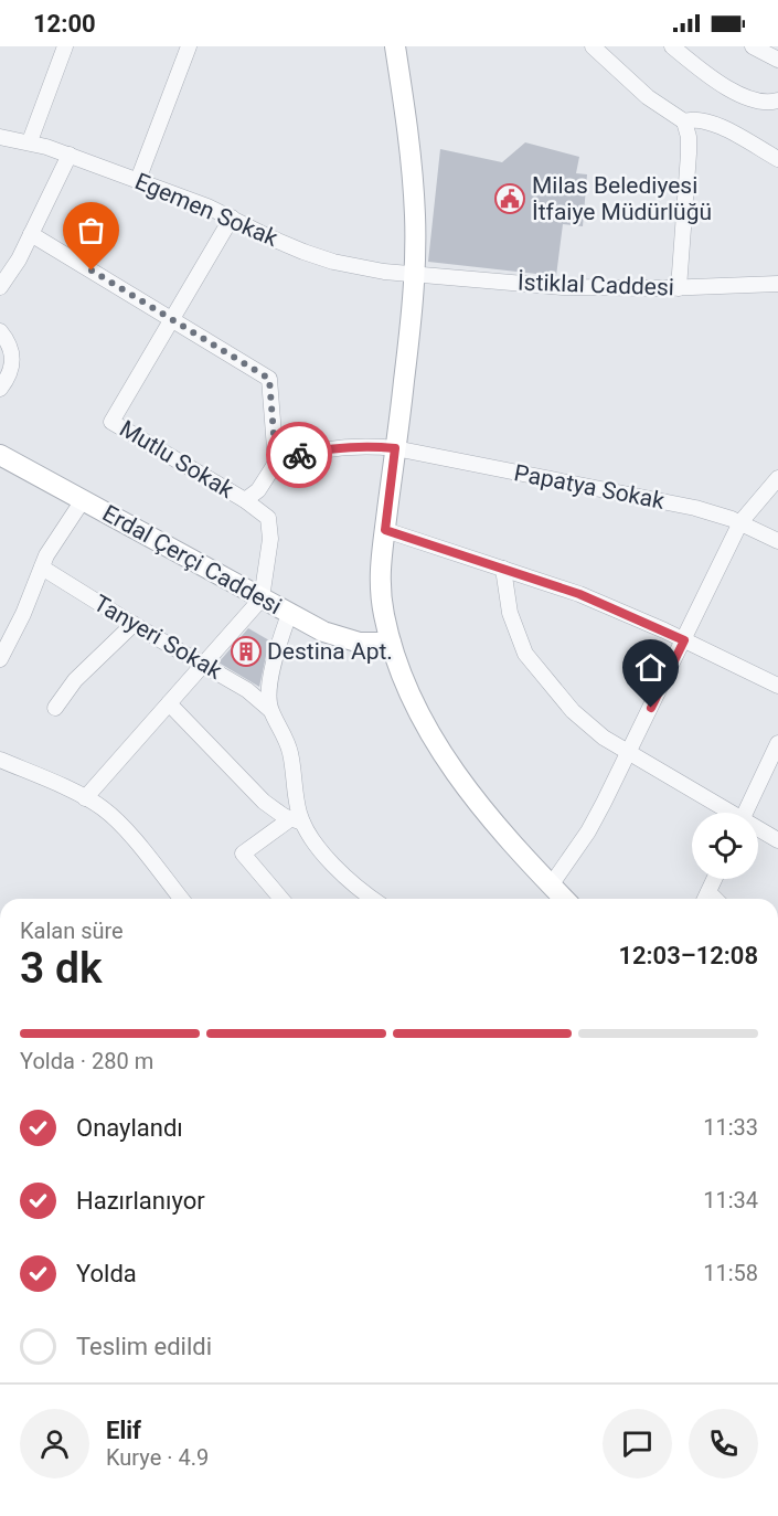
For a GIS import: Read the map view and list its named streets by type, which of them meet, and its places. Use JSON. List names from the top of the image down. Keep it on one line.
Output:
{"streets":{"street":["Egemen Sokak","İstiklal Caddesi","Mutlu Sokak","Papatya Sokak","Erdal Çerçi Caddesi","Tanyeri Sokak"]},"crossings":[["Egemen Sokak","İstiklal Caddesi"],["Egemen Sokak","Mutlu Sokak"],["Mutlu Sokak","Erdal Çerçi Caddesi"]],"places":{"public building":["Milas Belediyesi İtfaiye Müdürlüğü"],"building":["Destina Apt."]},"page":{"status":"12:00","heading":["3 dk","Kalan süre","12:03–12:08"],"panel":["Elif","Kurye · 4.9"],"bar":"Yolda · 280 m","list":[["Onaylandı","11:33"],["Hazırlanıyor","11:34"],["Yolda","11:58"],"Teslim edildi"]}}
